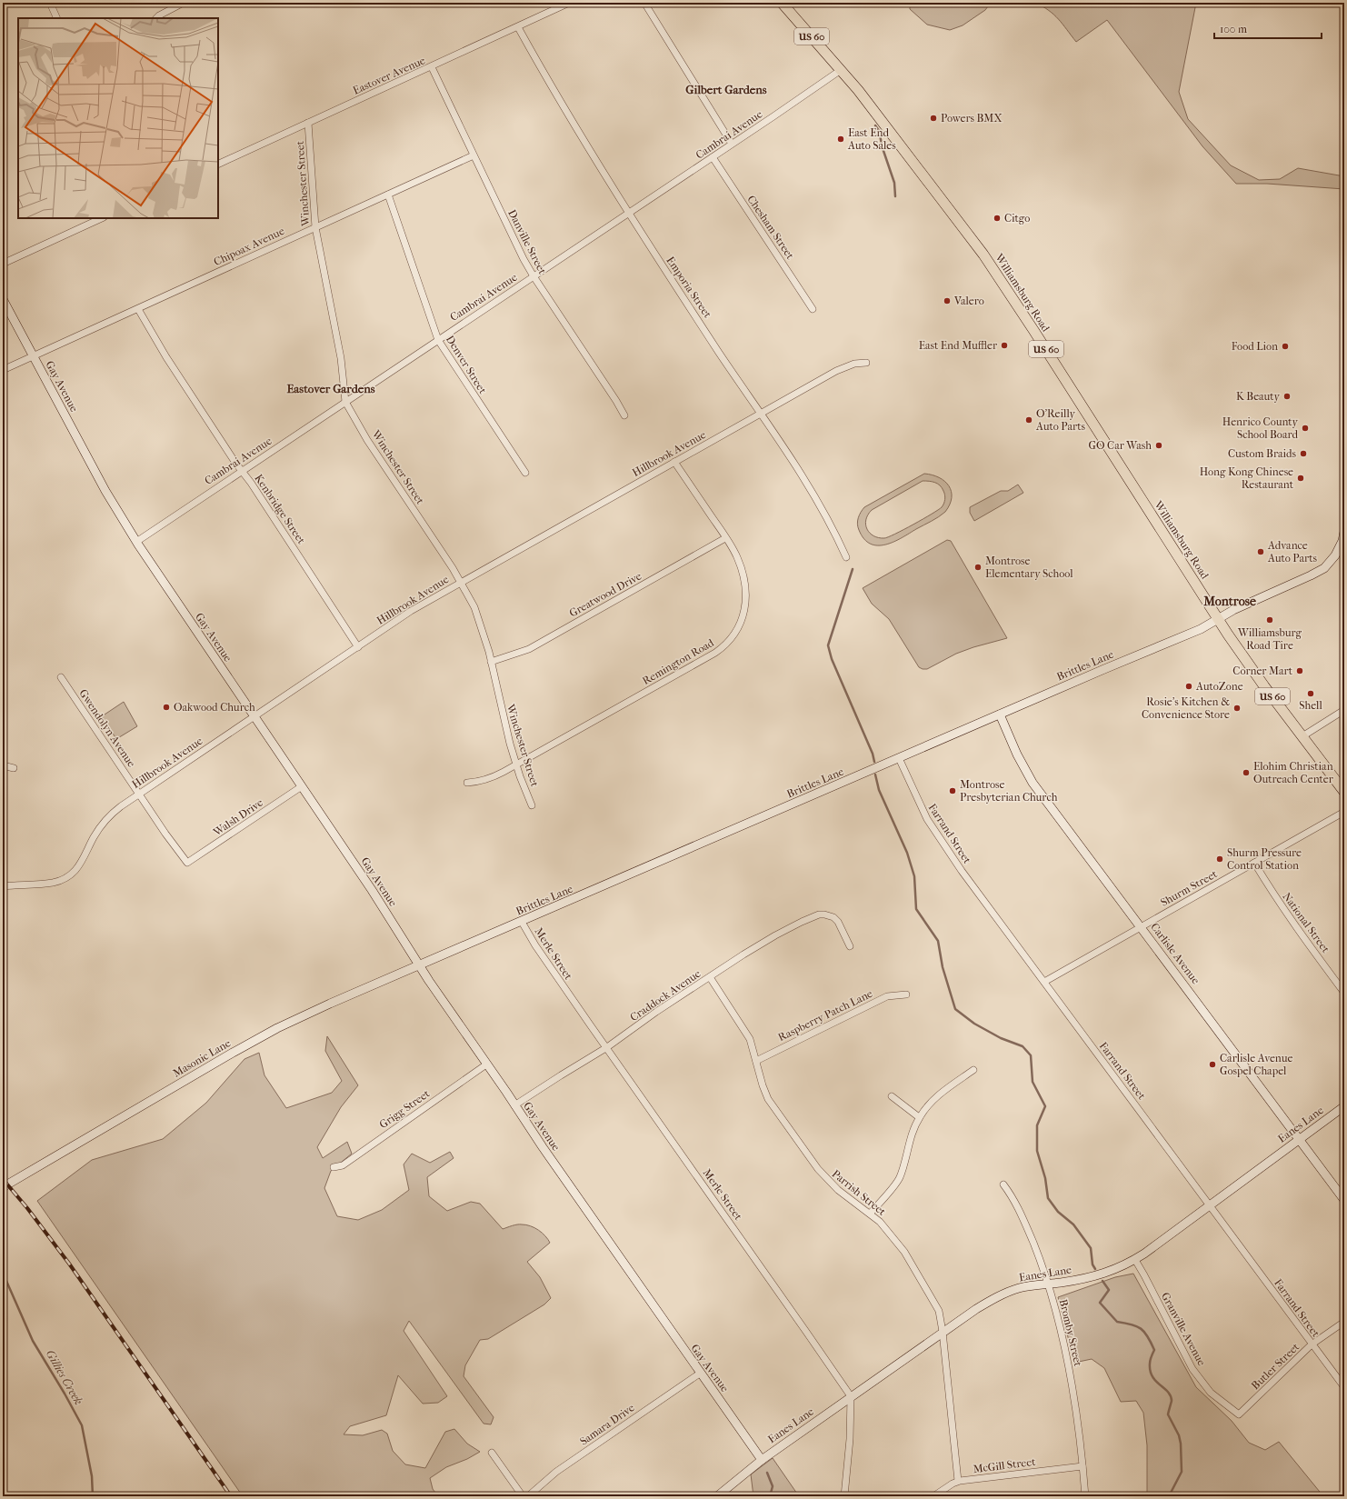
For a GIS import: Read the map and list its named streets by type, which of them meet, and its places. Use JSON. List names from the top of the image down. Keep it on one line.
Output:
{"streets":{"main road":["US 60","Williamsburg Road"],"street":["Eastover Avenue","Cambrai Avenue","Winchester Street","Chesham Street","Danville Street","Chipoax Avenue","Emporia Street","Denver Street","Gay Avenue","Hillbrook Avenue","Kenbridge Street","Greatwood Drive","Remington Road","Brittles Lane","Gwendolyn Avenue","Walsh Drive","Farrand Street","Shurm Street","National Street","Merle Street","Carlisle Avenue","Craddock Avenue","Raspberry Patch Lane","Masonic Lane","Grigg Street","Eanes Lane","Parrish Street","Granville Avenue","Bromby Street","Butler Street","Samara Drive","McGill Street"]},"crossings":[["Eastover Avenue","Winchester Street"],["Eastover Avenue","Danville Street"],["Eastover Avenue","Emporia Street"],["Cambrai Avenue","Winchester Street"],["Cambrai Avenue","Chesham Street"],["Cambrai Avenue","Danville Street"],["Cambrai Avenue","Emporia Street"],["Cambrai Avenue","Williamsburg Road"],["Cambrai Avenue","Denver Street"],["Cambrai Avenue","Gay Avenue"],["Cambrai Avenue","Kenbridge Street"],["Winchester Street","Chipoax Avenue"],["Winchester Street","Hillbrook Avenue"],["Winchester Street","Greatwood Drive"],["Winchester Street","Remington Road"],["Danville Street","Chipoax Avenue"],["Chipoax Avenue","Denver Street"],["Chipoax Avenue","Gay Avenue"],["Chipoax Avenue","Kenbridge Street"],["Emporia Street","Hillbrook Avenue"],["Williamsburg Road","Brittles Lane"],["Gay Avenue","Hillbrook Avenue"],["Gay Avenue","Brittles Lane"],["Gay Avenue","Walsh Drive"],["Gay Avenue","Craddock Avenue"],["Gay Avenue","Masonic Lane"],["Gay Avenue","Grigg Street"],["Gay Avenue","Eanes Lane"],["Gay Avenue","Samara Drive"],["Hillbrook Avenue","Kenbridge Street"],["Hillbrook Avenue","Remington Road"],["Hillbrook Avenue","Gwendolyn Avenue"],["Greatwood Drive","Remington Road"],["Brittles Lane","Farrand Street"],["Brittles Lane","Merle Street"],["Brittles Lane","Carlisle Avenue"],["Brittles Lane","Masonic Lane"],["Gwendolyn Avenue","Walsh Drive"],["Farrand Street","Shurm Street"],["Farrand Street","Eanes Lane"],["Farrand Street","Butler Street"],["Shurm Street","National Street"],["Shurm Street","Carlisle Avenue"],["Merle Street","Craddock Avenue"],["Merle Street","Eanes Lane"],["Carlisle Avenue","Eanes Lane"],["Craddock Avenue","Parrish Street"],["Raspberry Patch Lane","Parrish Street"],["Eanes Lane","Parrish Street"],["Eanes Lane","Granville Avenue"],["Eanes Lane","Bromby Street"],["Parrish Street","McGill Street"],["Granville Avenue","Butler Street"],["Bromby Street","McGill Street"]],"districts":["Gilbert Gardens","Eastover Gardens","Montrose"],"water":["Gillies Creek"],"places":["Powers BMX","East End Auto Sales","Citgo","Valero","East End Muffler","Food Lion","K Beauty","O'Reilly Auto Parts","Henrico County School Board","GO Car Wash","Custom Braids","Hong Kong Chinese Restaurant","Advance Auto Parts","Montrose Elementary School","Williamsburg Road Tire","Corner Mart","AutoZone","Shell","Oakwood Church","Rosie's Kitchen & Convenience Store","Elohim Christian Outreach Center","Montrose Presbyterian Church","Shurm Pressure Control Station","Carlisle Avenue Gospel Chapel"],"scale_bar":"100 m"}
